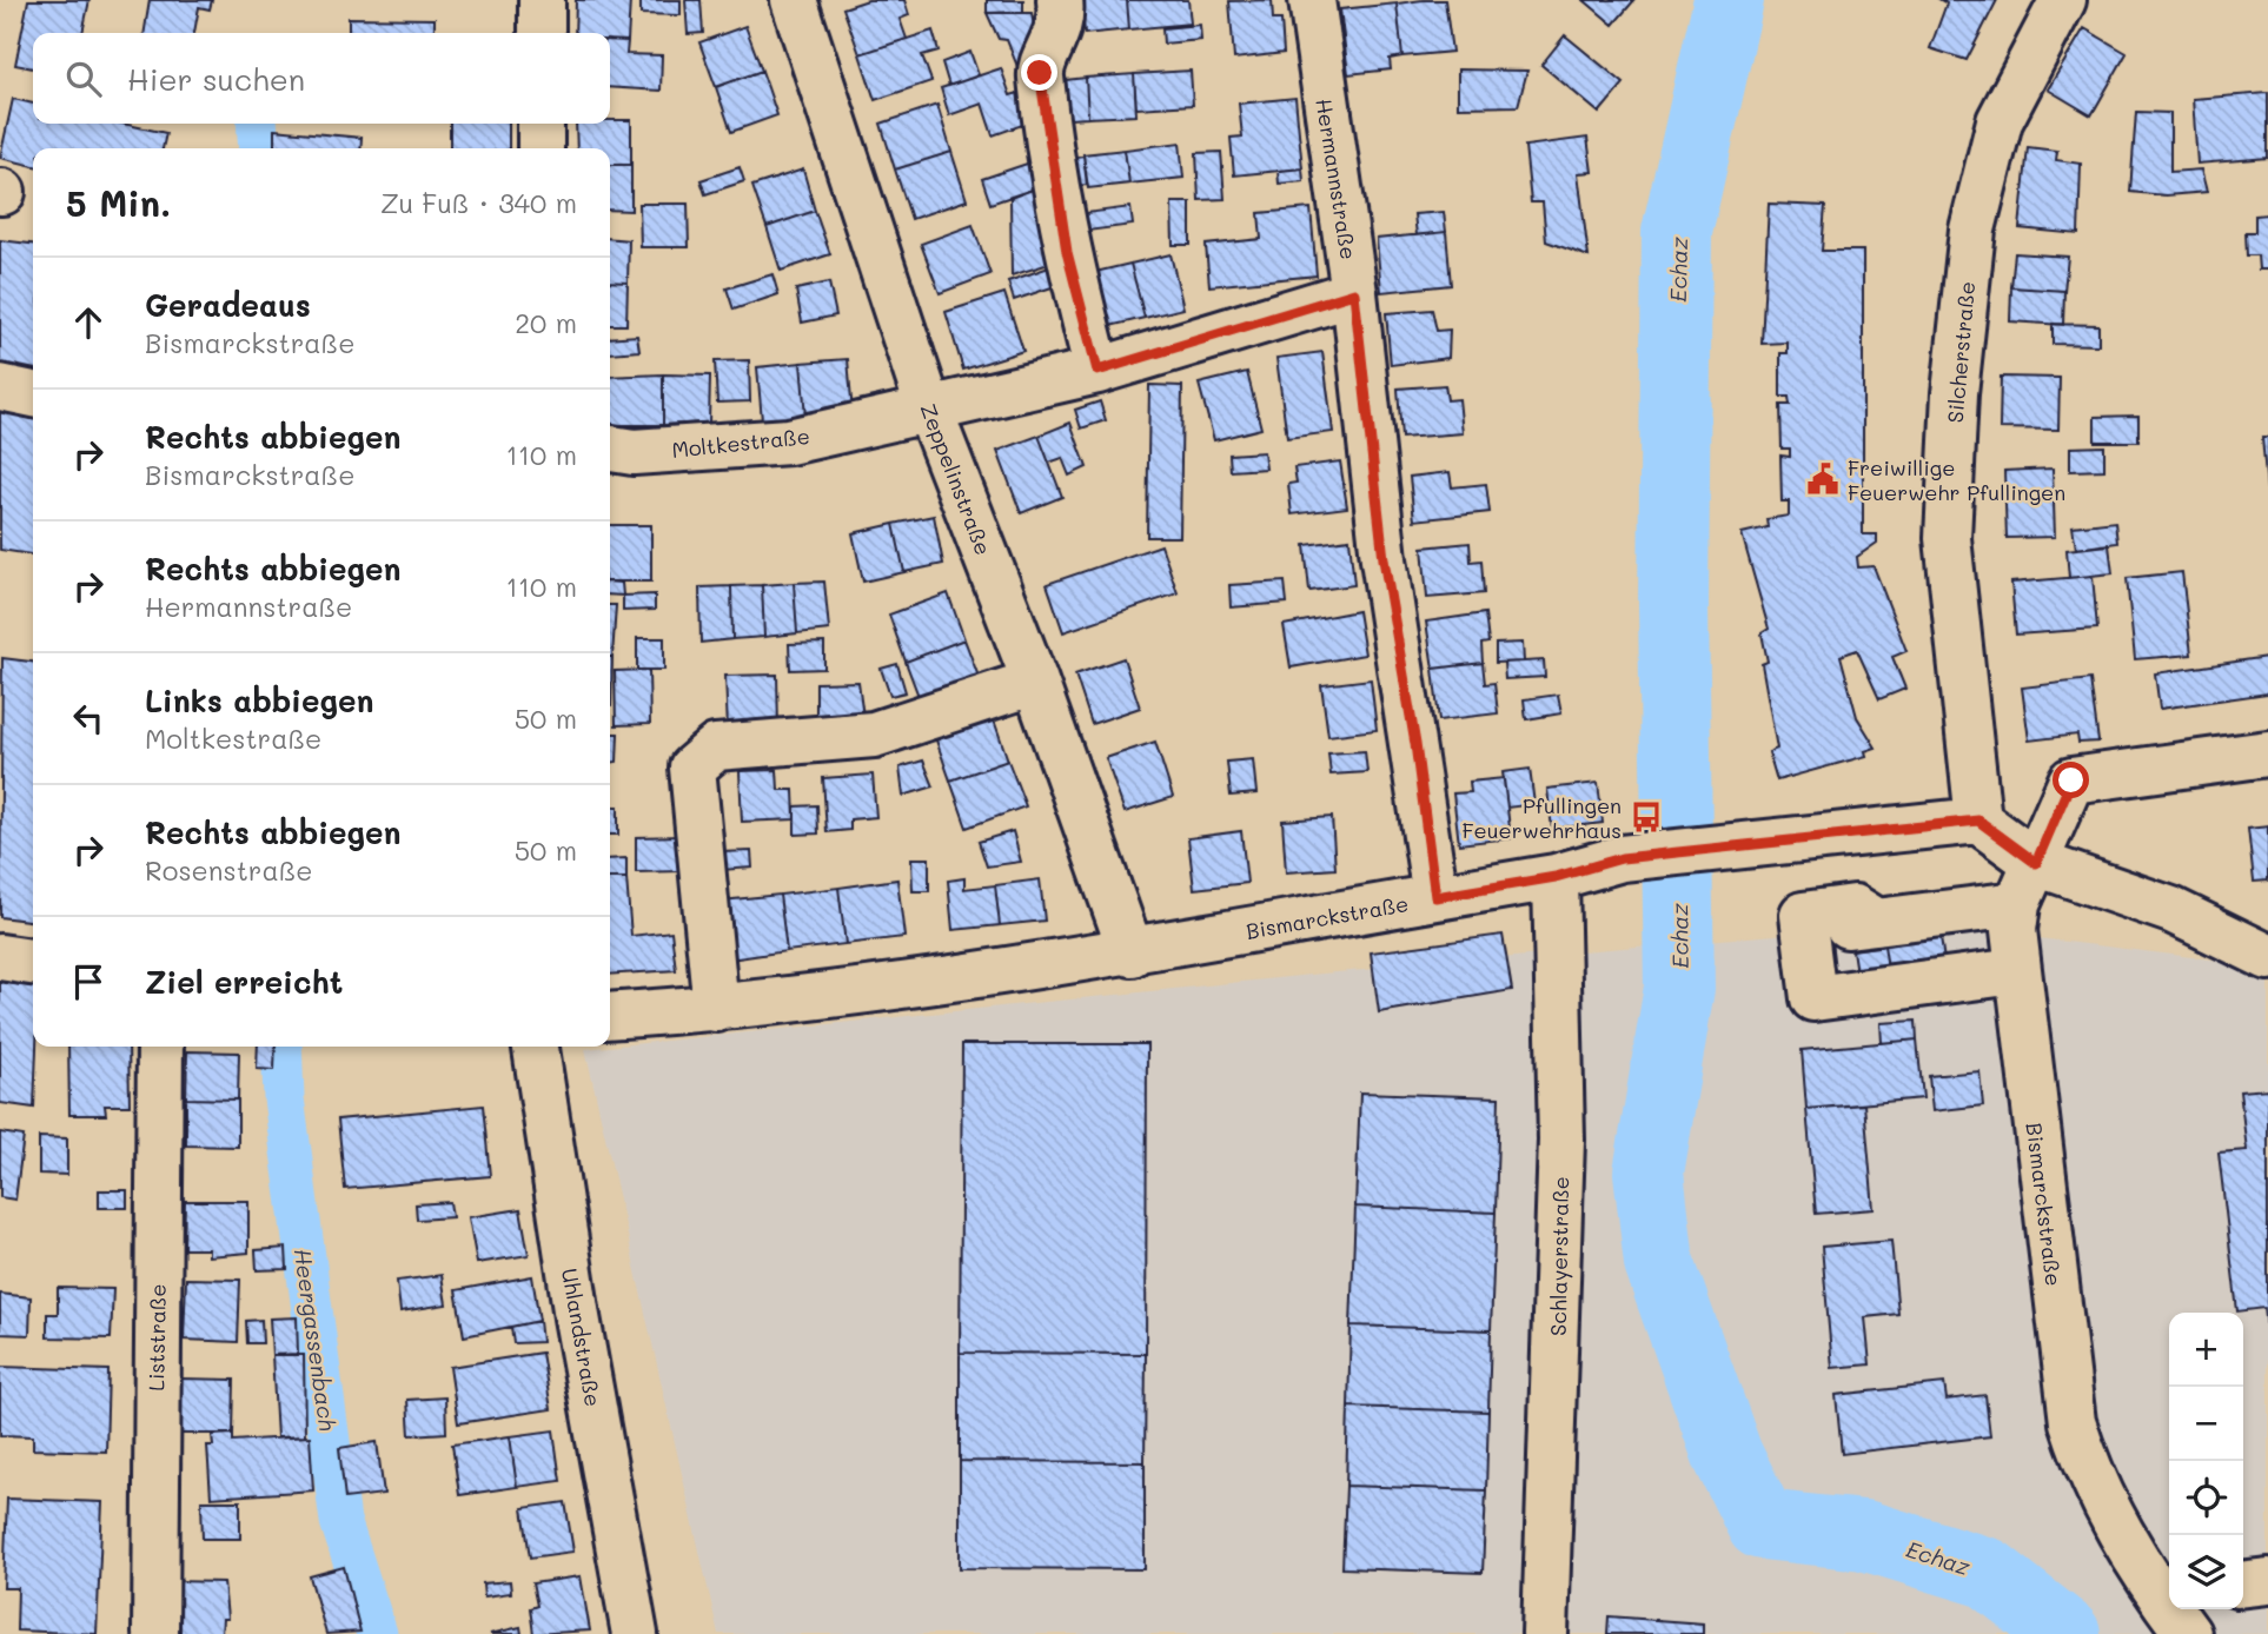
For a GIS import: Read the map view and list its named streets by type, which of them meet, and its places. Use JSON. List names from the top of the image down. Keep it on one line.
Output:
{"streets":{"street":["Hermannstraße","Silcherstraße","Moltkestraße","Zeppelinstraße","Bismarckstraße","Schlayerstraße","Liststraße","Uhlandstraße"]},"crossings":[["Hermannstraße","Moltkestraße"],["Hermannstraße","Bismarckstraße"],["Silcherstraße","Bismarckstraße"],["Moltkestraße","Zeppelinstraße"],["Zeppelinstraße","Bismarckstraße"],["Bismarckstraße","Schlayerstraße"]],"water":["Echaz","Heergassenbach"],"places":{"public building":["Freiwillige Feuerwehr Pfullingen"],"bus stop":["Pfullingen Feuerwehrhaus"]},"page":{"search":"Hier suchen","heading":["5 Min.","Zu Fuß · 340 m"],"list":[["Geradeaus","Bismarckstraße","20 m"],["Rechts abbiegen","Bismarckstraße","110 m"],["Rechts abbiegen","Hermannstraße","110 m"],["Links abbiegen","Moltkestraße","50 m"],["Rechts abbiegen","Rosenstraße","50 m"],"Ziel erreicht"],"map_buttons":["+","−"]}}
